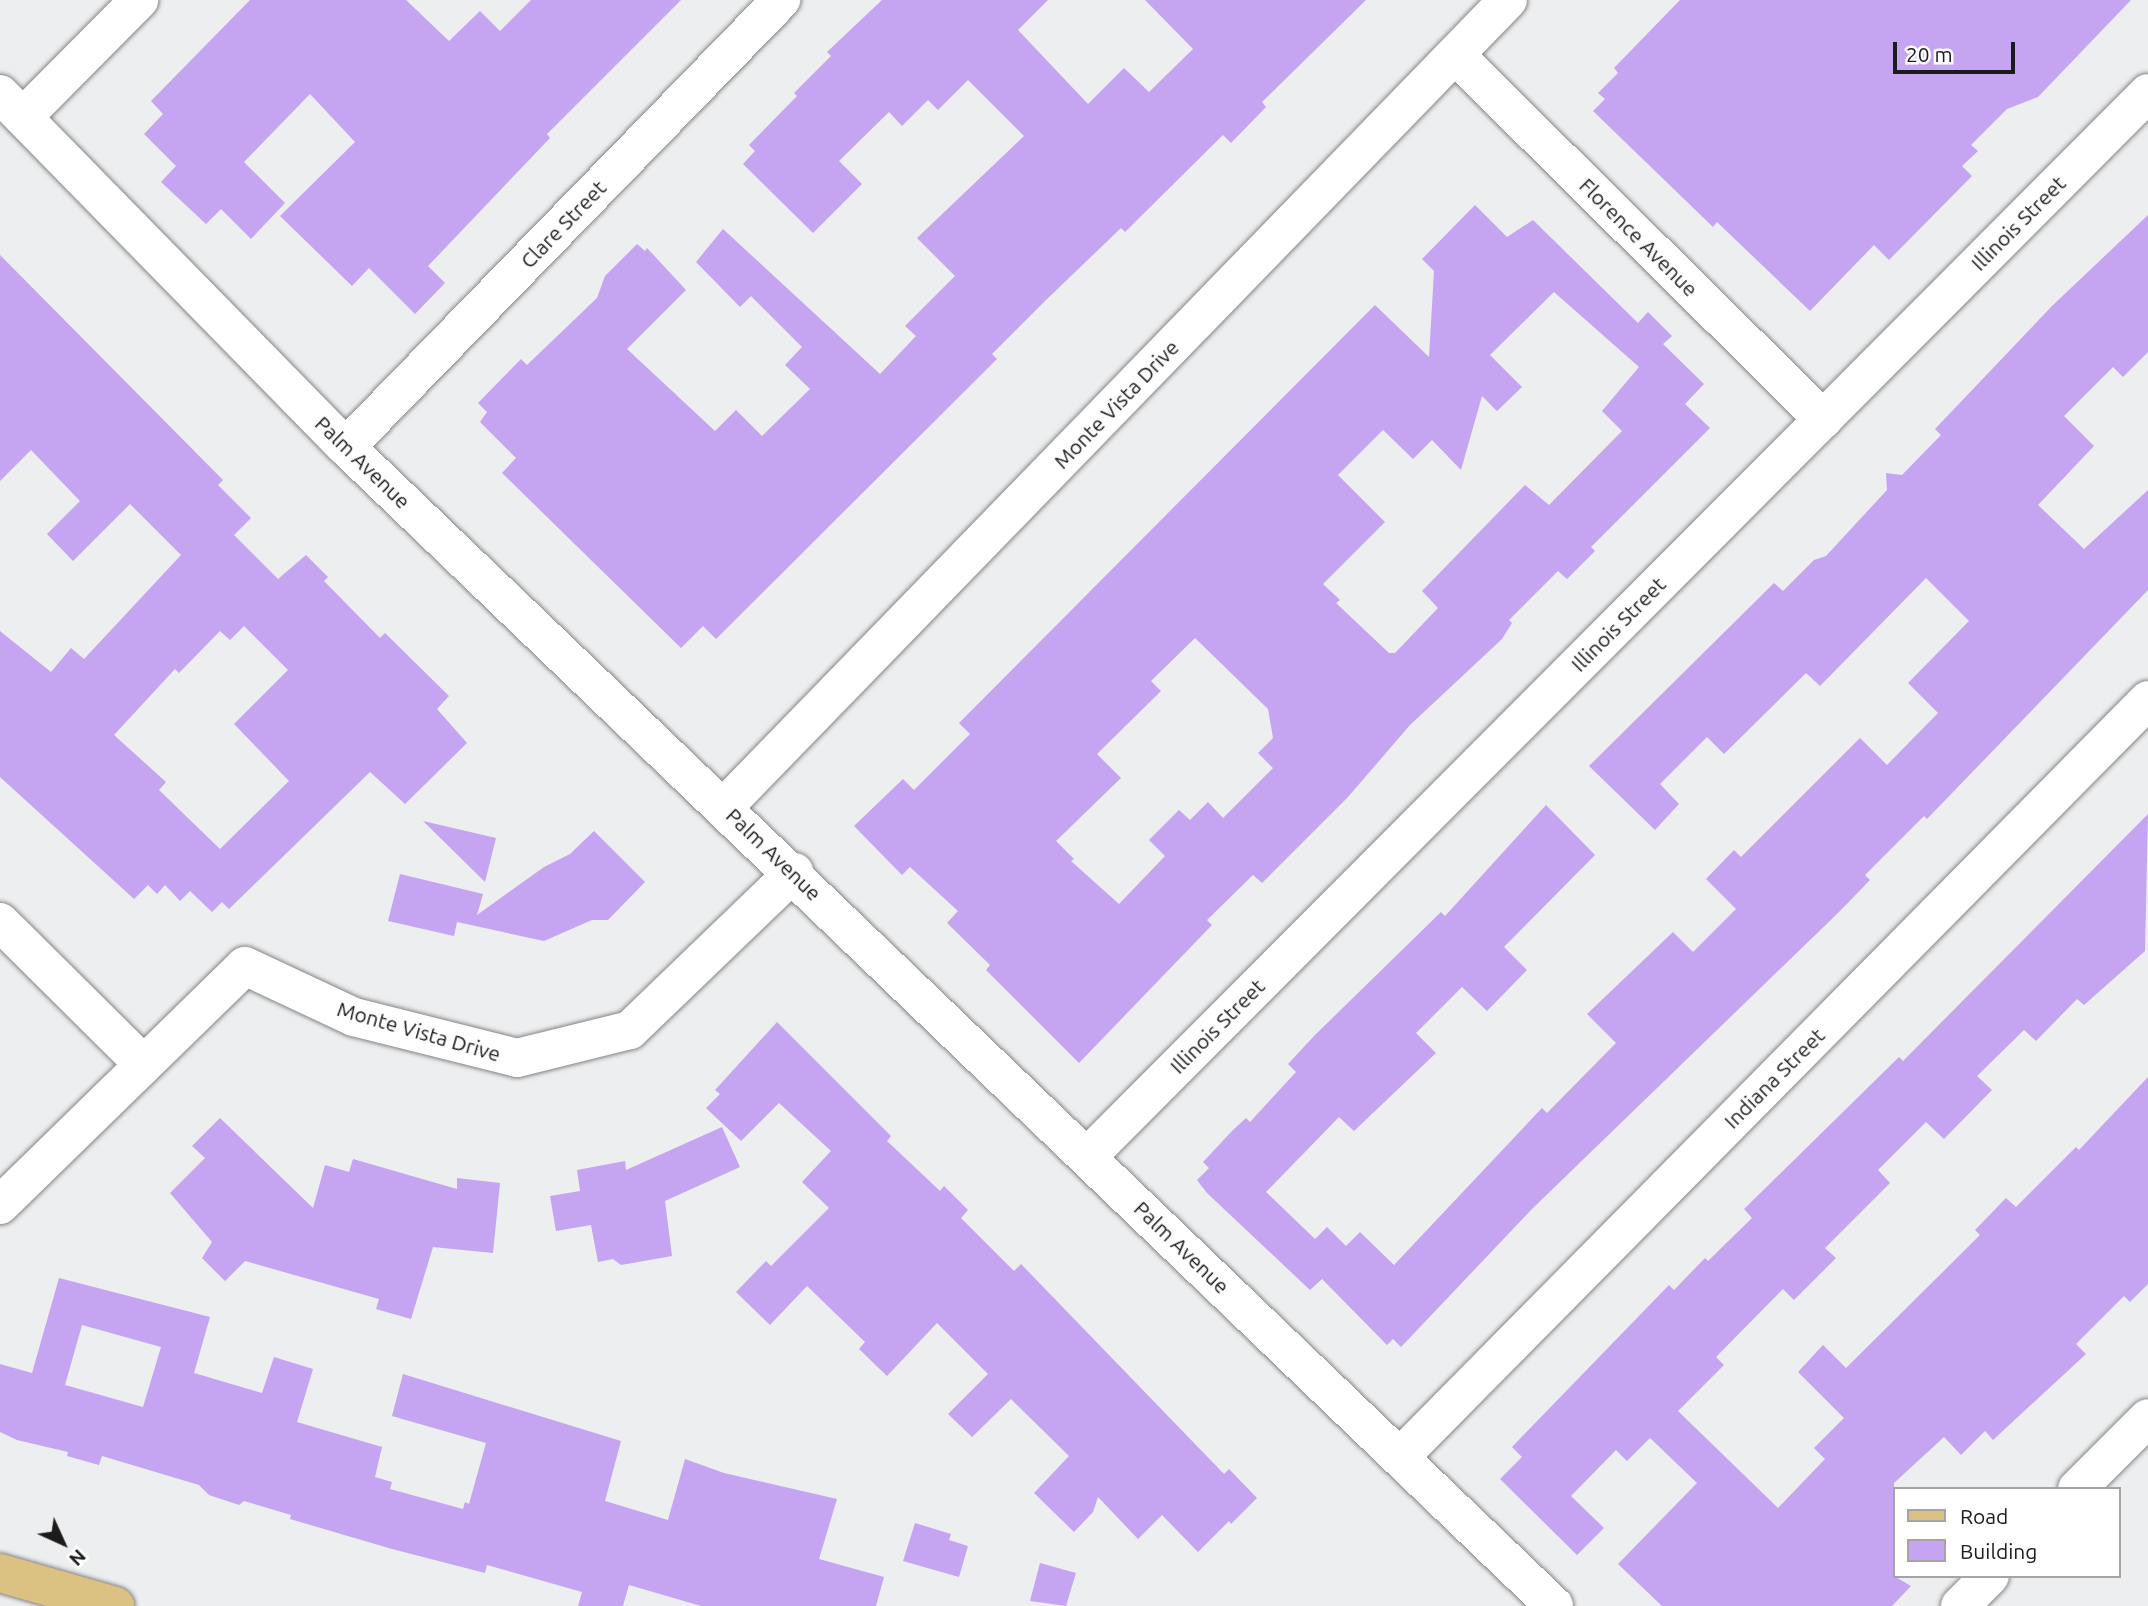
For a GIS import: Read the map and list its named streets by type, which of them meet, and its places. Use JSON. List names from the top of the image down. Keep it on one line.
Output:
{"streets":{"street":["Illinois Street","Clare Street","Florence Avenue","Monte Vista Drive","Palm Avenue","Indiana Street"]},"crossings":[["Illinois Street","Florence Avenue"],["Illinois Street","Palm Avenue"],["Clare Street","Palm Avenue"],["Florence Avenue","Monte Vista Drive"],["Monte Vista Drive","Palm Avenue"],["Palm Avenue","Indiana Street"]],"legend":["Road","Building"],"scale_bar":"20 m","north":"bottom right"}
